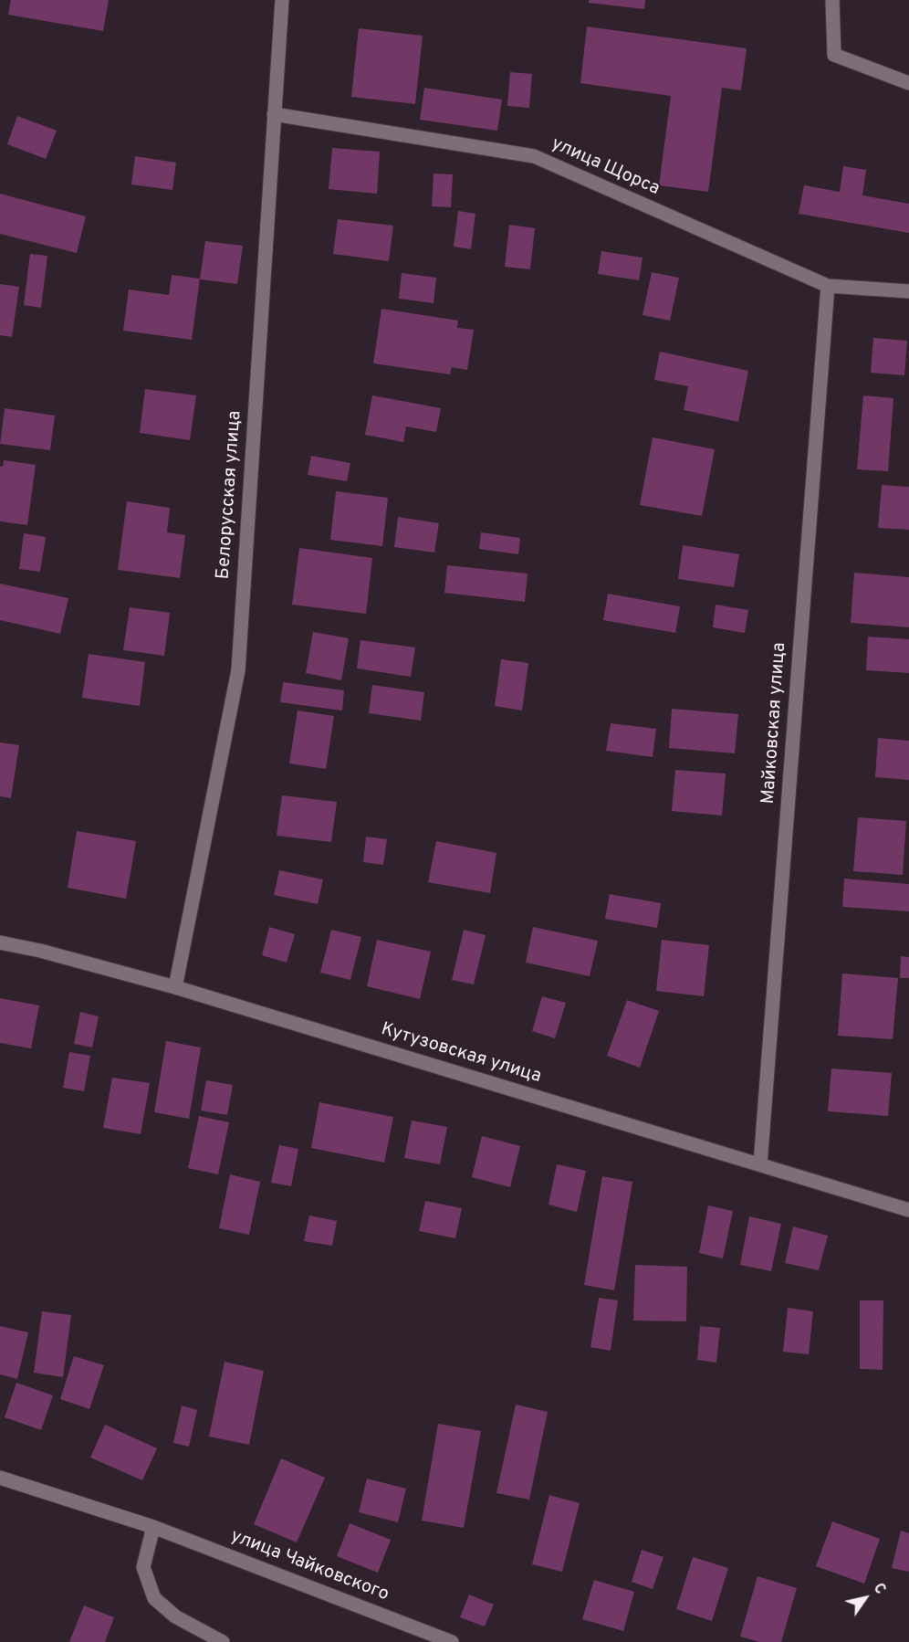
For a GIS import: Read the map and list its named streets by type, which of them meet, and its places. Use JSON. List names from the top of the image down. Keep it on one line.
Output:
{"streets":{"street":["улица Щорса","Белорусская улица","Майковская улица","Кутузовская улица","улица Чайковского"]},"crossings":[["улица Щорса","Белорусская улица"],["улица Щорса","Майковская улица"],["Белорусская улица","Кутузовская улица"],["Майковская улица","Кутузовская улица"]],"north":"top right"}
